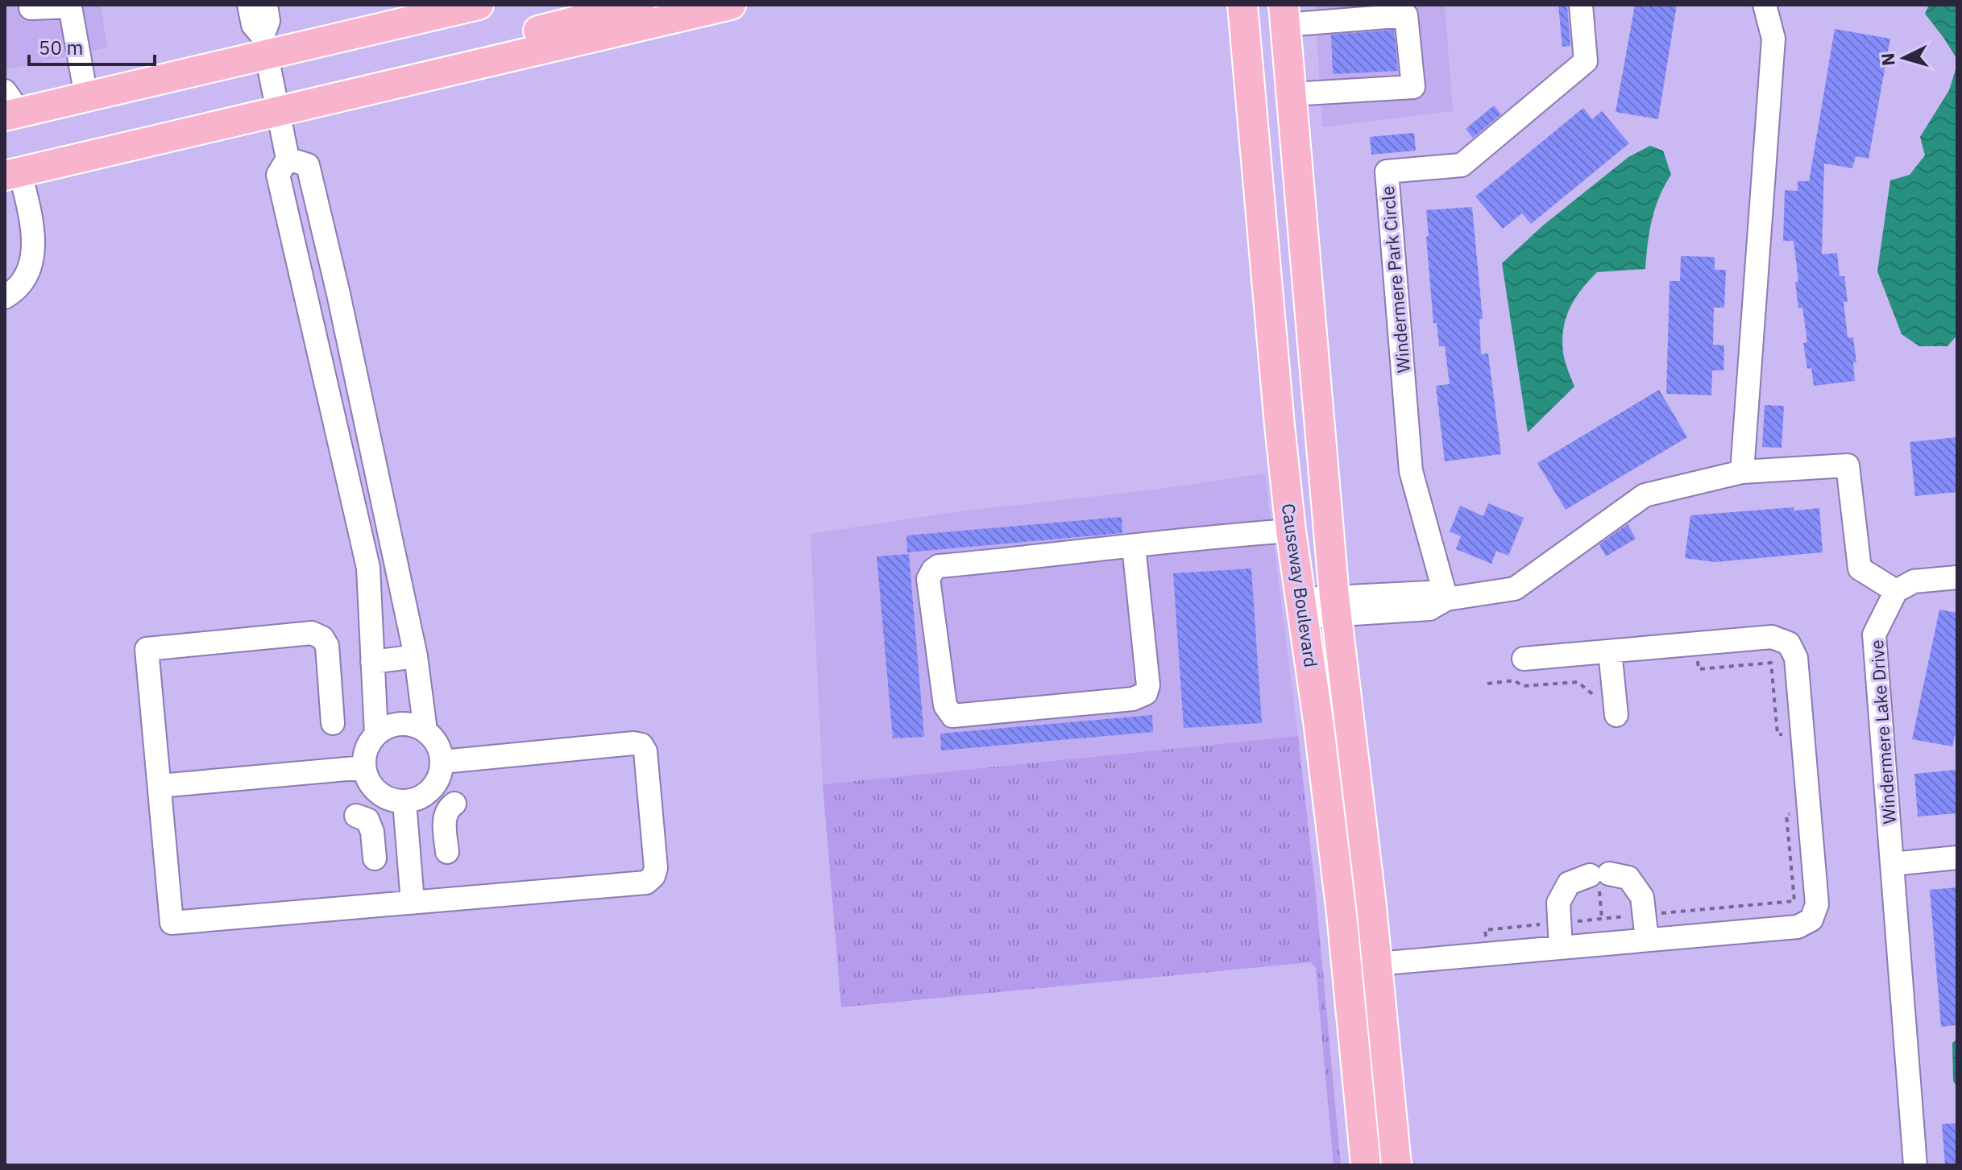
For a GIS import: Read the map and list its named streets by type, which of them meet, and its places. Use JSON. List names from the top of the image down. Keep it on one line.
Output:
{"streets":{"main road":["Causeway Boulevard"],"street":["Windermere Park Circle","Windermere Lake Drive"]},"scale_bar":"50 m","north":"left"}
